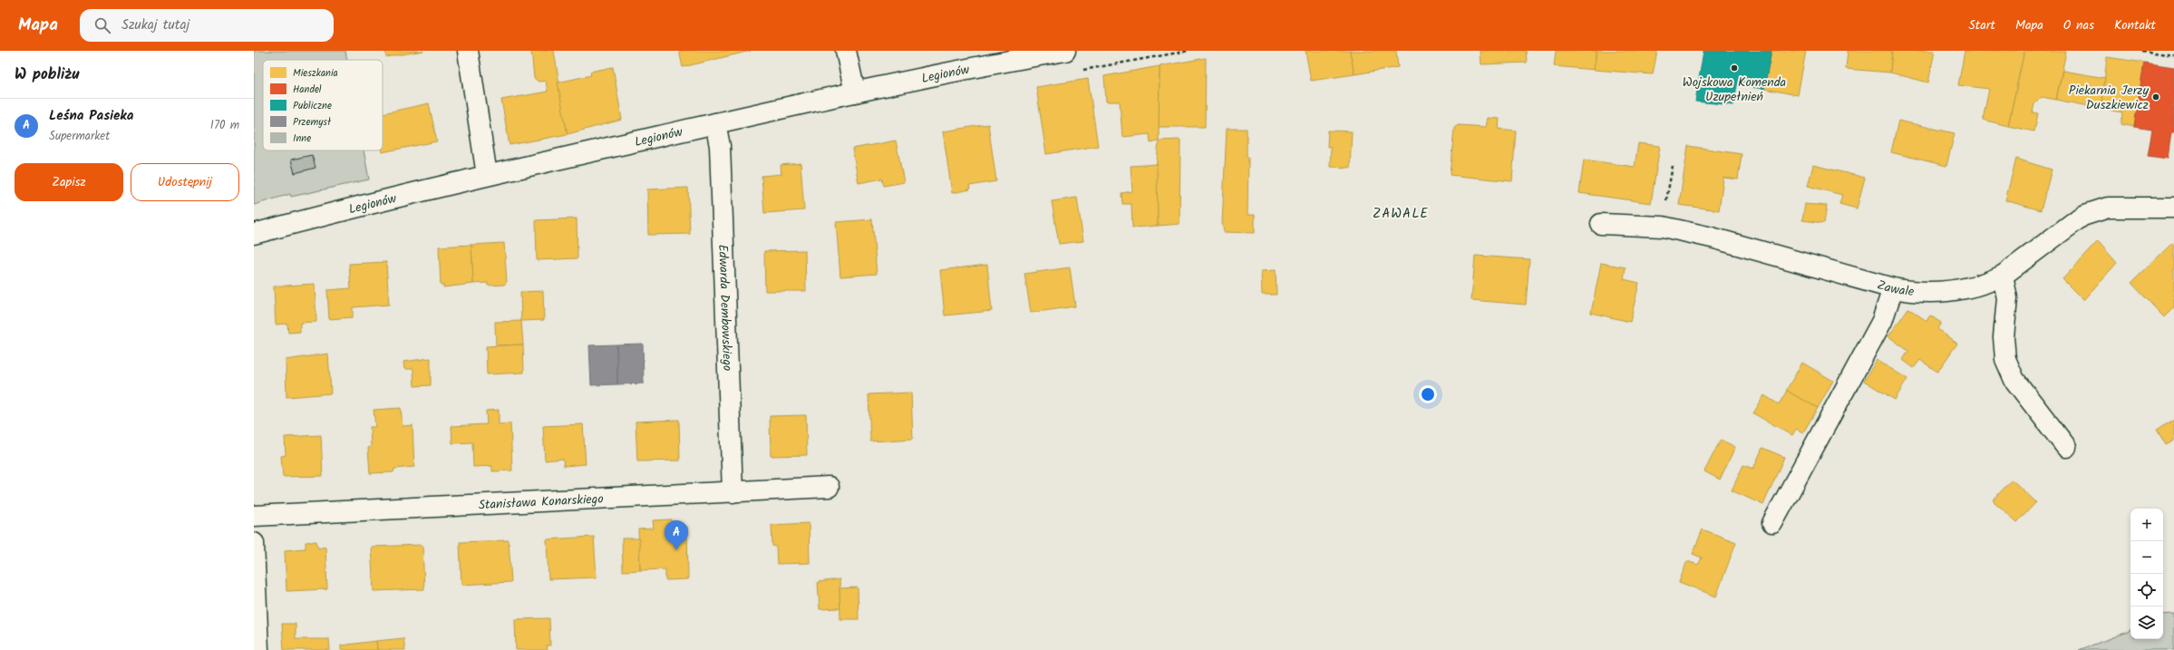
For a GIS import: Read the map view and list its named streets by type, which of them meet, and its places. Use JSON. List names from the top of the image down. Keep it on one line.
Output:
{"streets":{"street":["Legionów","Zawale","Edwarda Dembowskiego","Stanisława Konarskiego"]},"crossings":[["Legionów","Edwarda Dembowskiego"],["Edwarda Dembowskiego","Stanisława Konarskiego"]],"districts":["ZAWALE"],"places":["Wojskowa Komenda Uzupełnień","Piekarnia Jerzy Duszkiewicz"],"legend":["Mieszkania","Handel","Publiczne","Przemysł","Inne"],"page":{"header":"Mapa","search":"Szukaj tutaj","nav":["Start","Mapa","O nas","Kontakt"],"heading":"W pobliżu","list":[{"mark":"A","name":"Leśna Pasieka","note":"Supermarket","value":"170 m"}],"buttons":["Zapisz","Udostępnij"],"map_buttons":["+","−"],"pins":"A"}}
